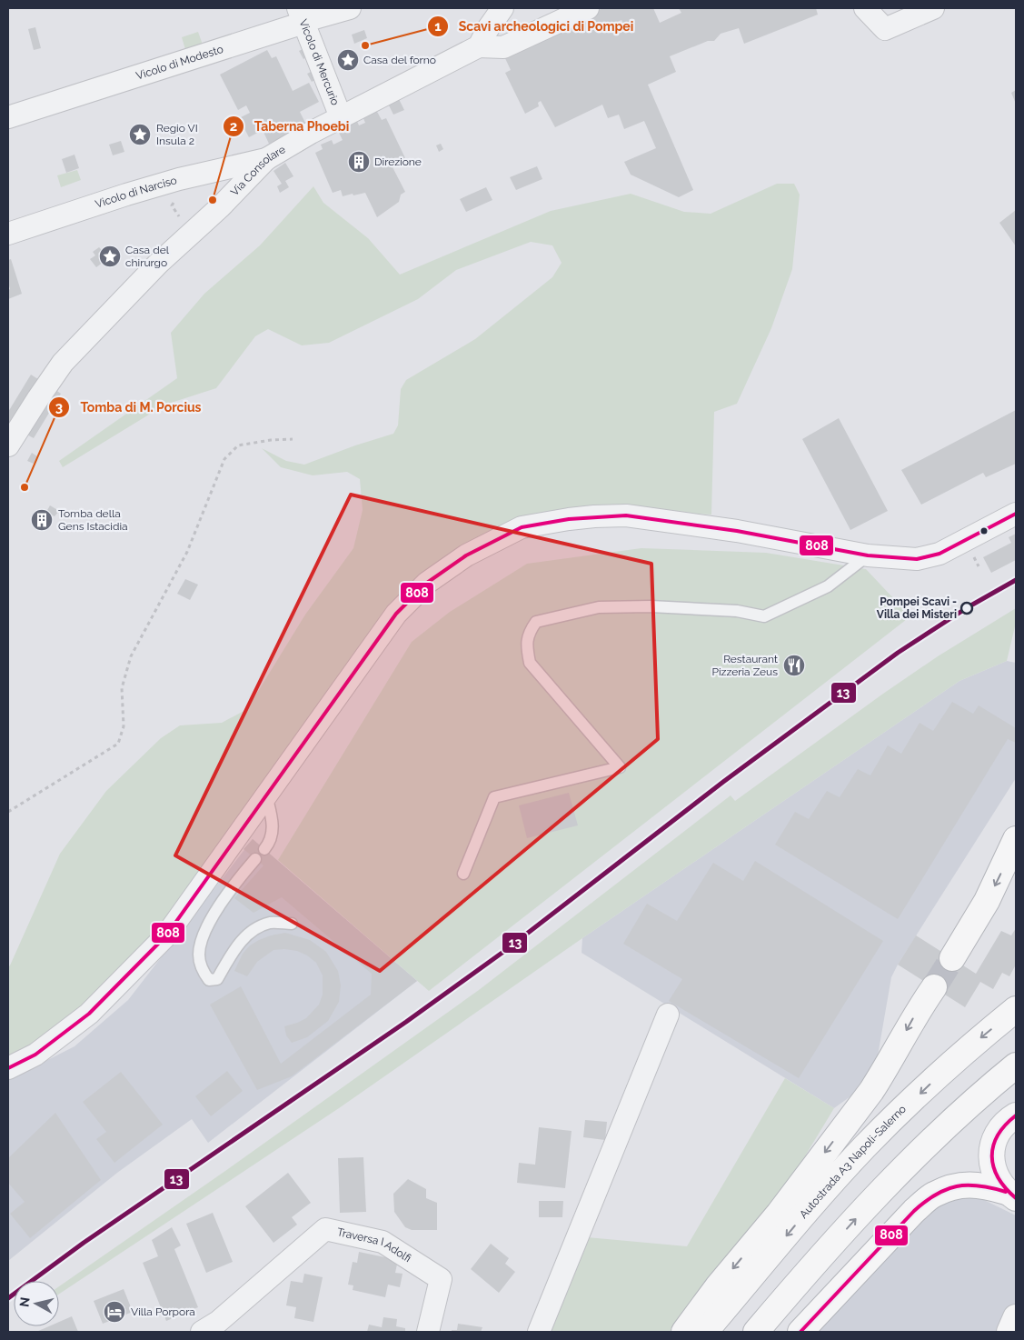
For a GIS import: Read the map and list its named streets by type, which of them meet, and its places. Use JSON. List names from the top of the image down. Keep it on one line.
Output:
{"streets":{"main road":["Autostrada A3 Napoli-Salerno"],"street":["Vicolo di Modesto","Vicolo di Mercurio","Via Consolare","Vicolo di Narciso","Traversa I Adolfi"]},"crossings":[["Vicolo di Modesto","Vicolo di Mercurio"],["Vicolo di Mercurio","Via Consolare"],["Via Consolare","Vicolo di Narciso"]],"places":{"other":["Scavi archeologici di Pompei","Taberna Phoebi","Tomba di M. Porcius","Pompei Scavi - Villa dei Misteri"],"place":["Casa del forno","Regio VI Insula 2","Casa del chirurgo"],"building":["Direzione","Tomba della Gens Istacidia"],"restaurant":["Restaurant Pizzeria Zeus"],"hotel":["Villa Porpora"]},"lines":["transit line 808","transit line 13"],"north":"left"}
